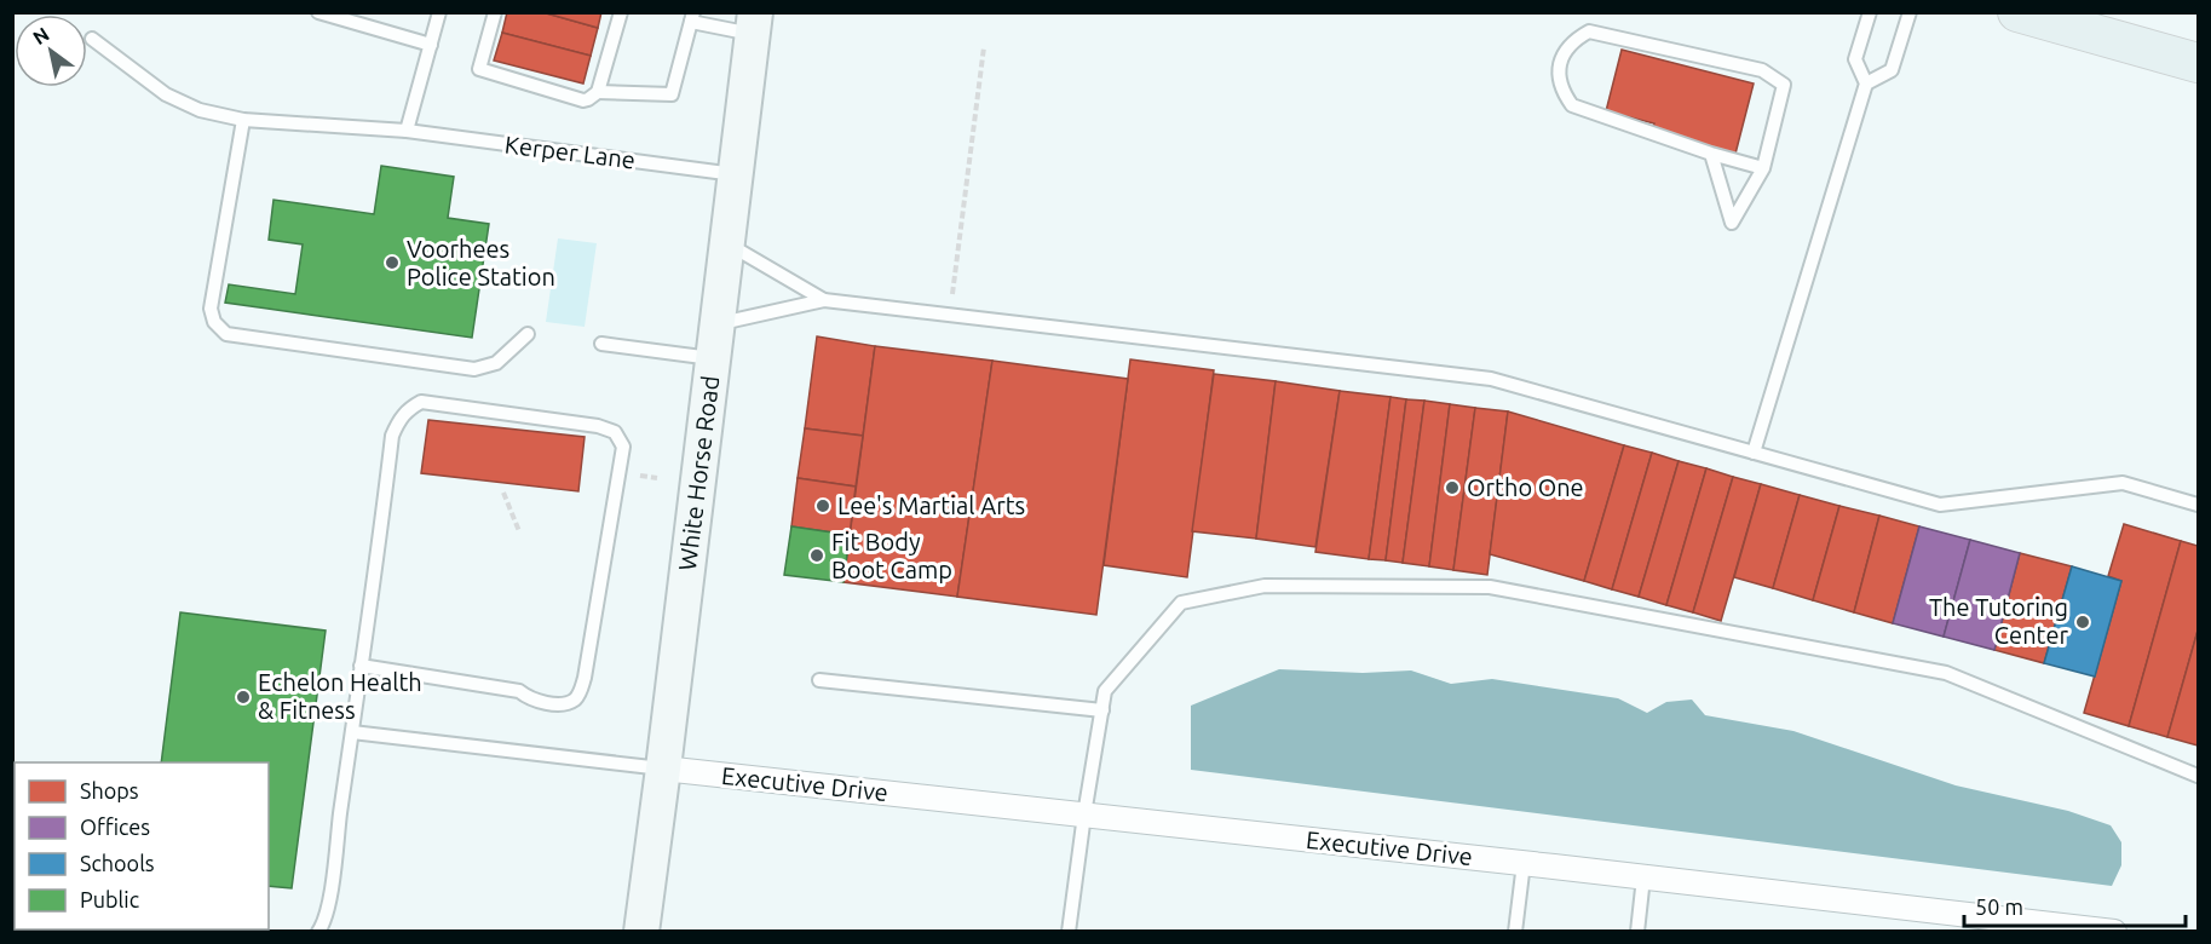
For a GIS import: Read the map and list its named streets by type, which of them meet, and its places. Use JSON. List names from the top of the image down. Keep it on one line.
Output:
{"streets":{"main road":["White Horse Road"],"street":["Executive Drive"],"lane":["Kerper Lane"]},"crossings":[["Kerper Lane","White Horse Road"],["White Horse Road","Executive Drive"]],"places":["Voorhees Police Station","Ortho One","Lee's Martial Arts","Fit Body Boot Camp","The Tutoring Center","Echelon Health & Fitness"],"legend":["Shops","Offices","Schools","Public"],"scale_bar":"50 m","north":"top left"}
